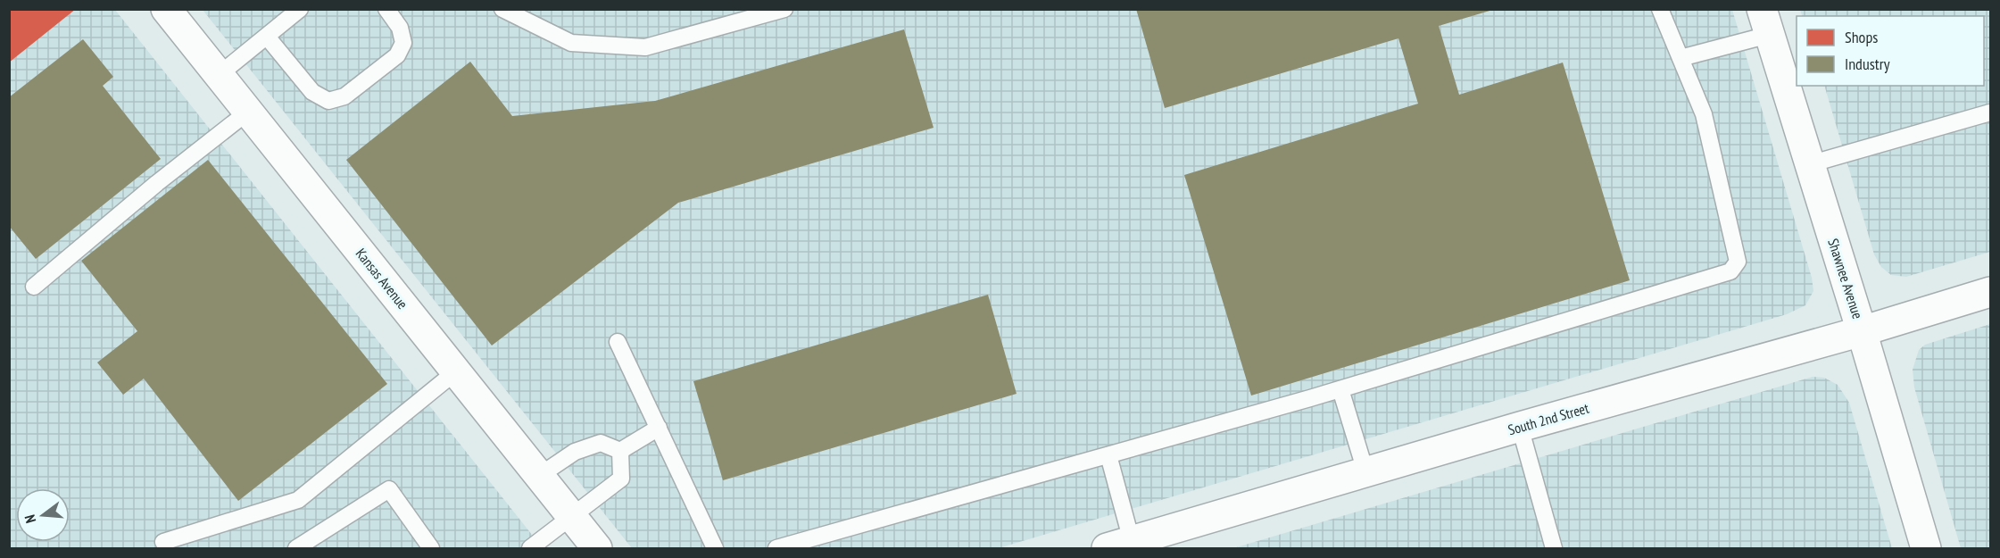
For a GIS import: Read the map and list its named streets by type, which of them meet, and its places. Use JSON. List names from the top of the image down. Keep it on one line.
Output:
{"streets":{"street":["Kansas Avenue","Shawnee Avenue","South 2nd Street"]},"crossings":[["Shawnee Avenue","South 2nd Street"]],"legend":["Shops","Industry"],"north":"left"}
